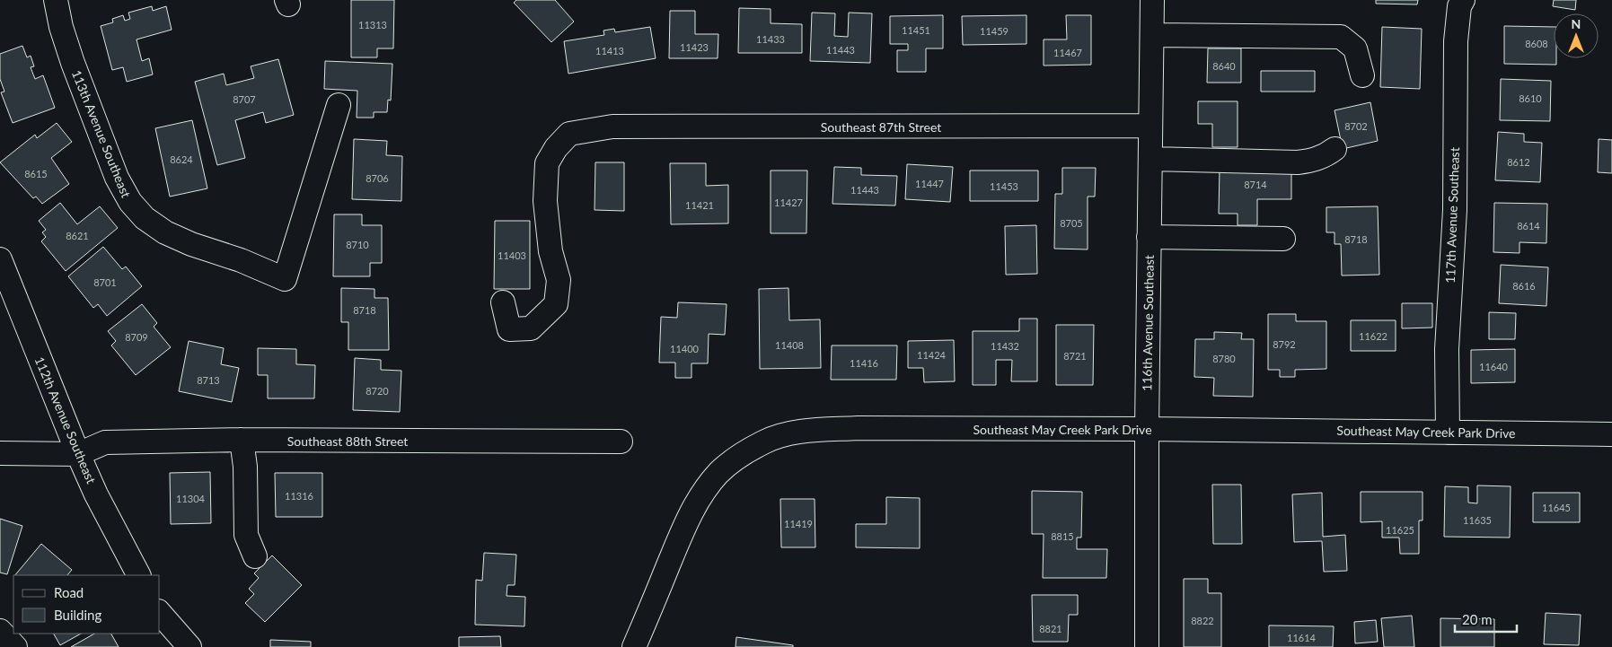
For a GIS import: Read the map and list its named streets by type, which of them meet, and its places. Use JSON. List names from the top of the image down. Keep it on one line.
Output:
{"streets":{"street":["Southeast 87th Street","113th Avenue Southeast","117th Avenue Southeast","116th Avenue Southeast","112th Avenue Southeast","Southeast May Creek Park Drive","Southeast 88th Street"]},"crossings":[["Southeast 87th Street","116th Avenue Southeast"],["117th Avenue Southeast","Southeast May Creek Park Drive"],["116th Avenue Southeast","Southeast May Creek Park Drive"],["112th Avenue Southeast","Southeast 88th Street"]],"house_numbers":["11313","11451","11459","11433","8608","11423","11443","11413","11467","8640","8610","8707","8702","8624","8612","8615","8706","11447","8714","11453","11443","11427","11421","8705","8614","8621","8718","8710","11403","8701","8616","8718","11622","8709","8792","11408","11432","11400","11424","8721","8780","11416","11640","8713","8720","11316","11304","11645","11635","11419","11625","8815","8822","8821","11614"],"legend":["Road","Building"],"scale_bar":"20 m","north":"top"}
